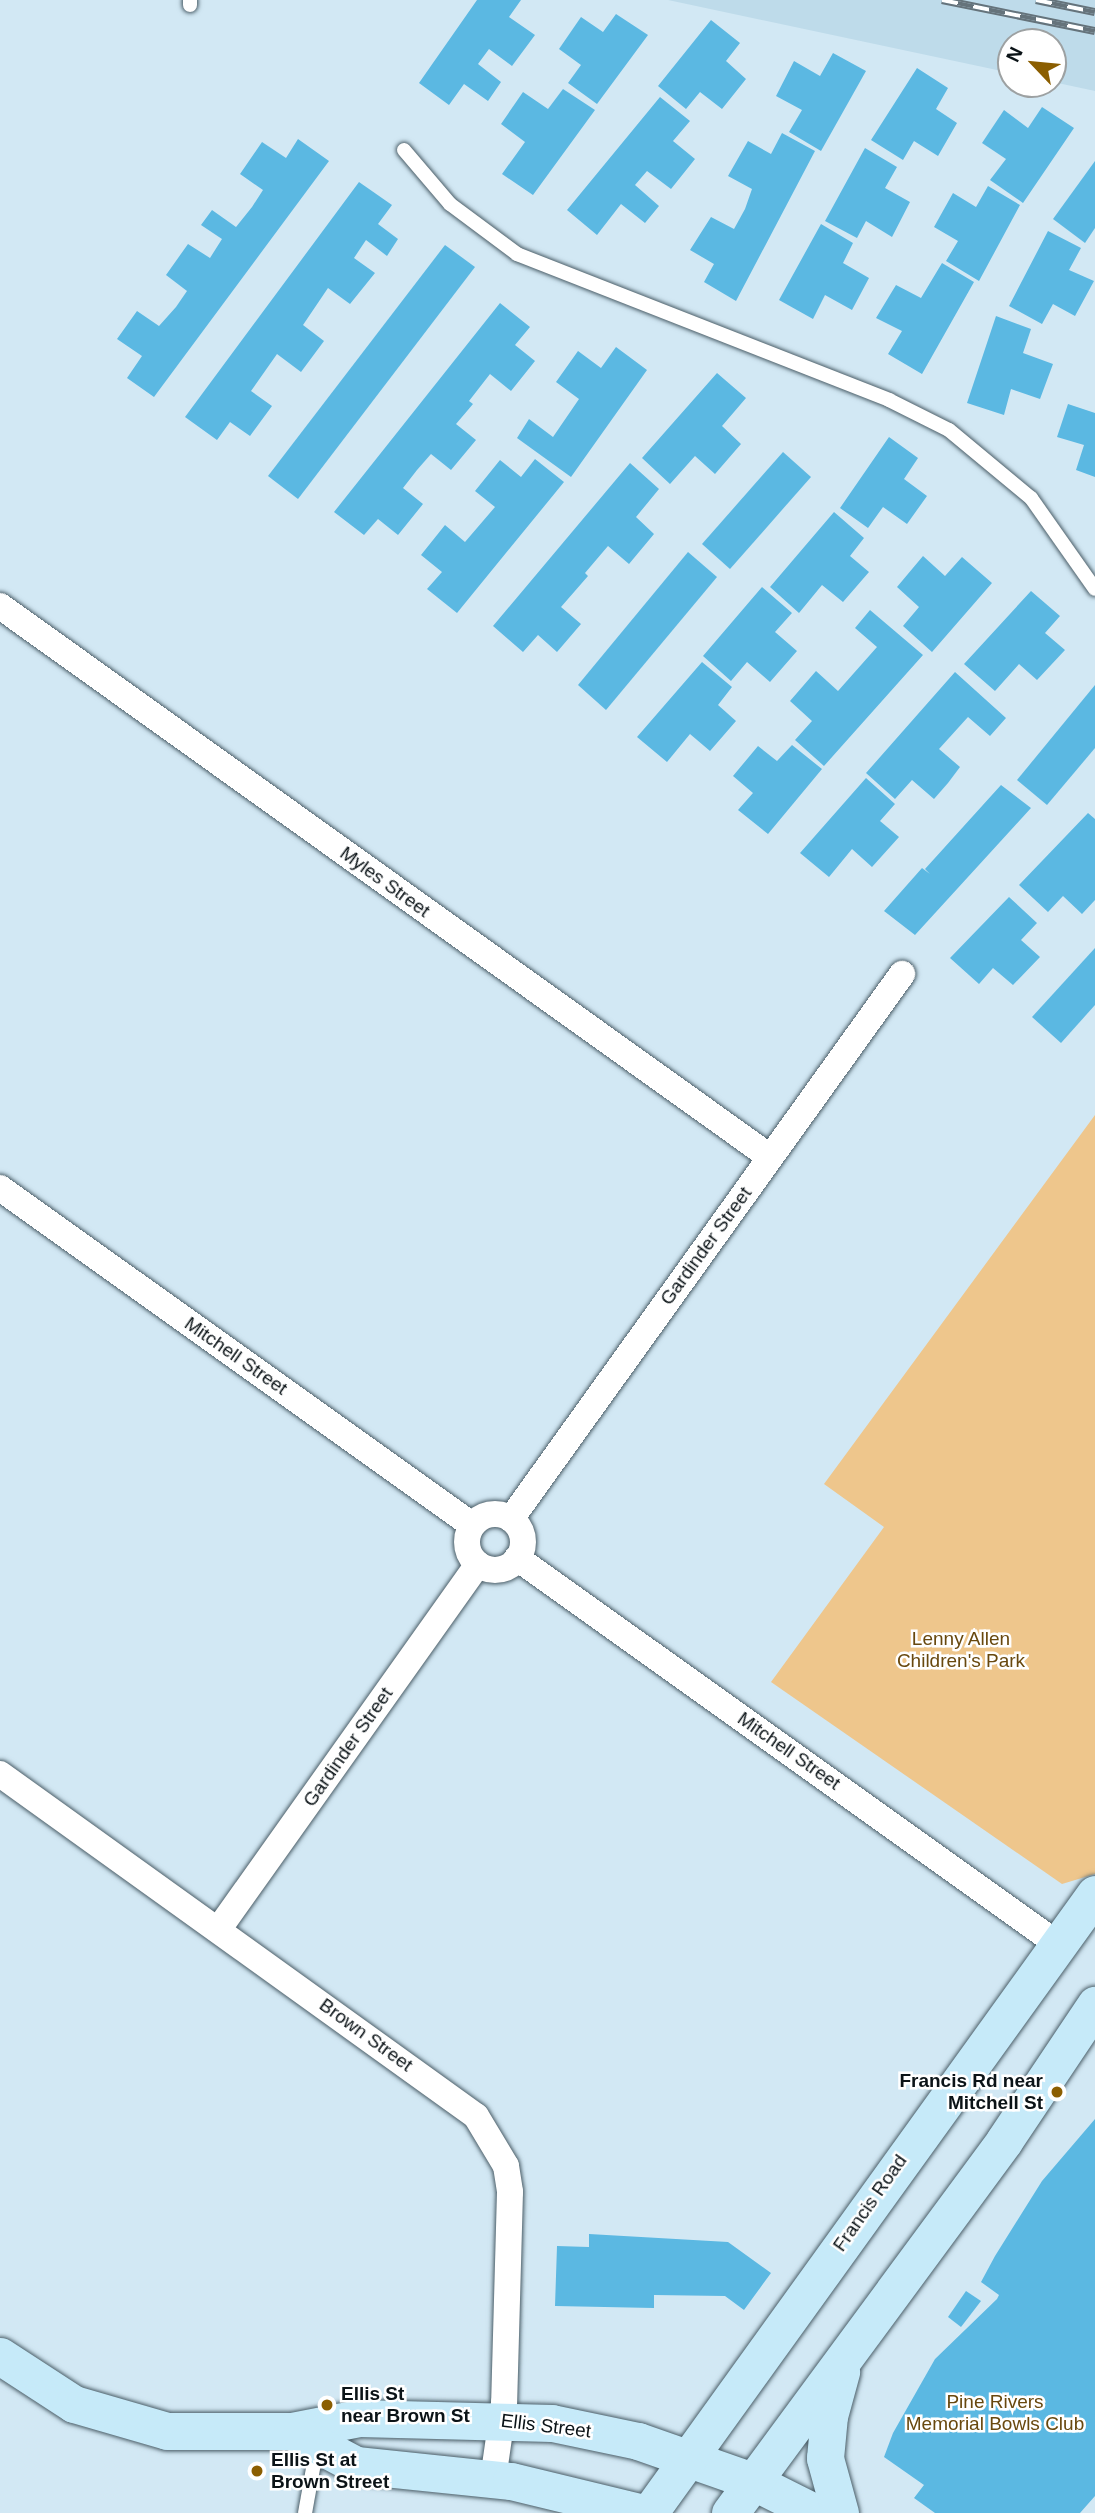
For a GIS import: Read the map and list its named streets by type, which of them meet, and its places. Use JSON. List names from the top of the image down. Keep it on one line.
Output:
{"streets":{"main road":["Francis Road","Ellis Street"],"street":["Myles Street","Gardinder Street","Mitchell Street","Brown Street"]},"crossings":[["Myles Street","Gardinder Street"],["Gardinder Street","Mitchell Street"],["Gardinder Street","Brown Street"],["Mitchell Street","Francis Road"],["Brown Street","Ellis Street"],["Francis Road","Ellis Street"]],"parks":["Lenny Allen Children's Park","Pine Rivers Memorial Bowls Club"],"places":["Francis Rd near Mitchell St","Ellis St near Brown St","Ellis St at Brown Street"],"north":"top left"}
